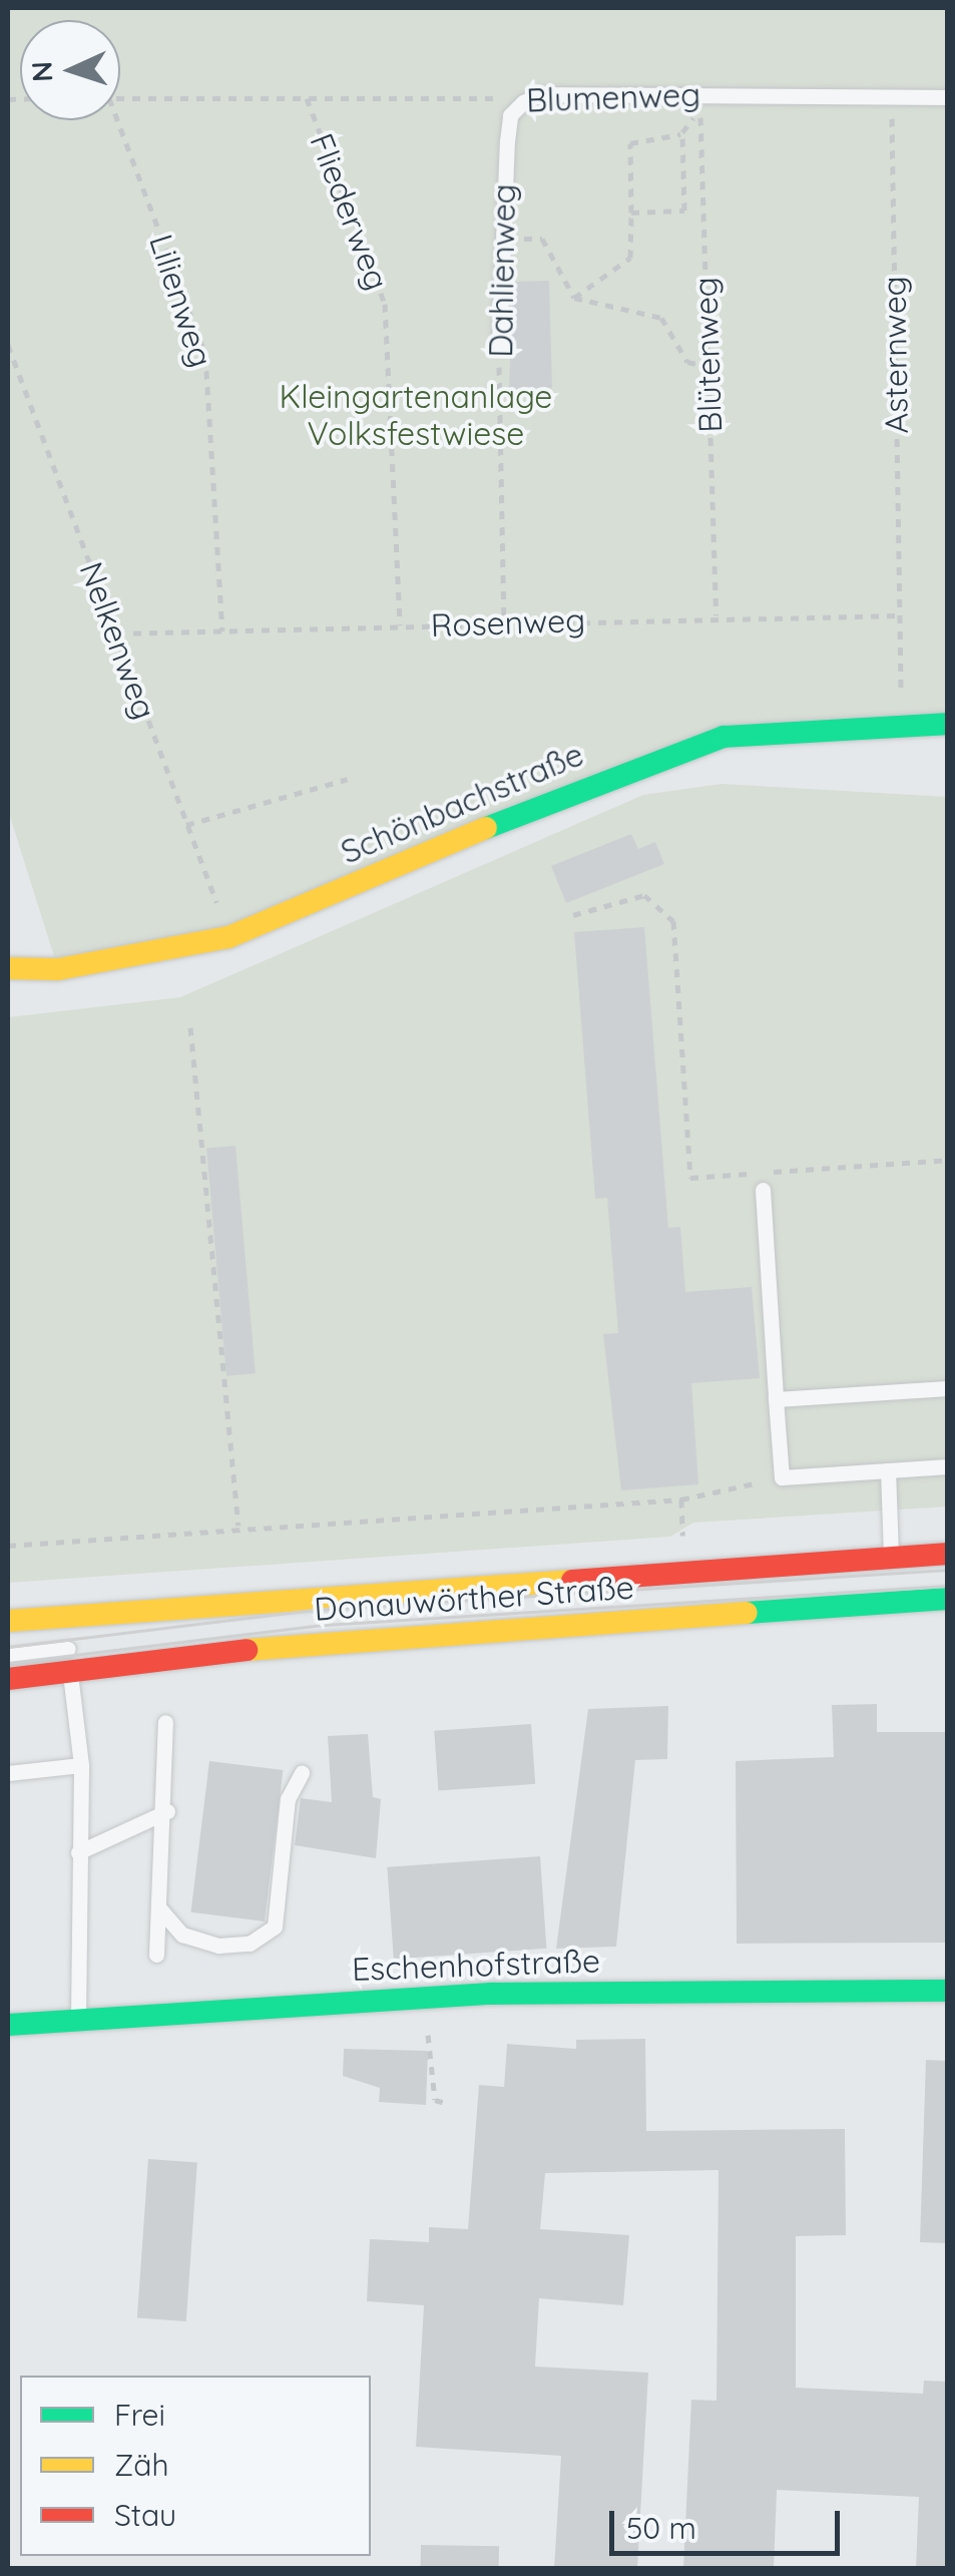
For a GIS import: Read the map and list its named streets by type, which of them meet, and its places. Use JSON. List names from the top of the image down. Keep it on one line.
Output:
{"streets":{"street":["Schönbachstraße","Donauwörther Straße","Eschenhofstraße"],"lane":["Blumenweg","Dahlienweg"],"path":["Fliederweg","Lilienweg","Blütenweg","Asternweg","Rosenweg","Nelkenweg"]},"crossings":[["Blumenweg","Fliederweg"],["Blumenweg","Dahlienweg"],["Blumenweg","Blütenweg"],["Blumenweg","Asternweg"],["Fliederweg","Rosenweg"],["Dahlienweg","Rosenweg"],["Lilienweg","Rosenweg"],["Blütenweg","Rosenweg"],["Asternweg","Rosenweg"],["Rosenweg","Nelkenweg"],["Nelkenweg","Schönbachstraße"]],"parks":["Kleingartenanlage Volksfestwiese"],"legend":["Frei","Zäh","Stau"],"scale_bar":"50 m","north":"left"}
